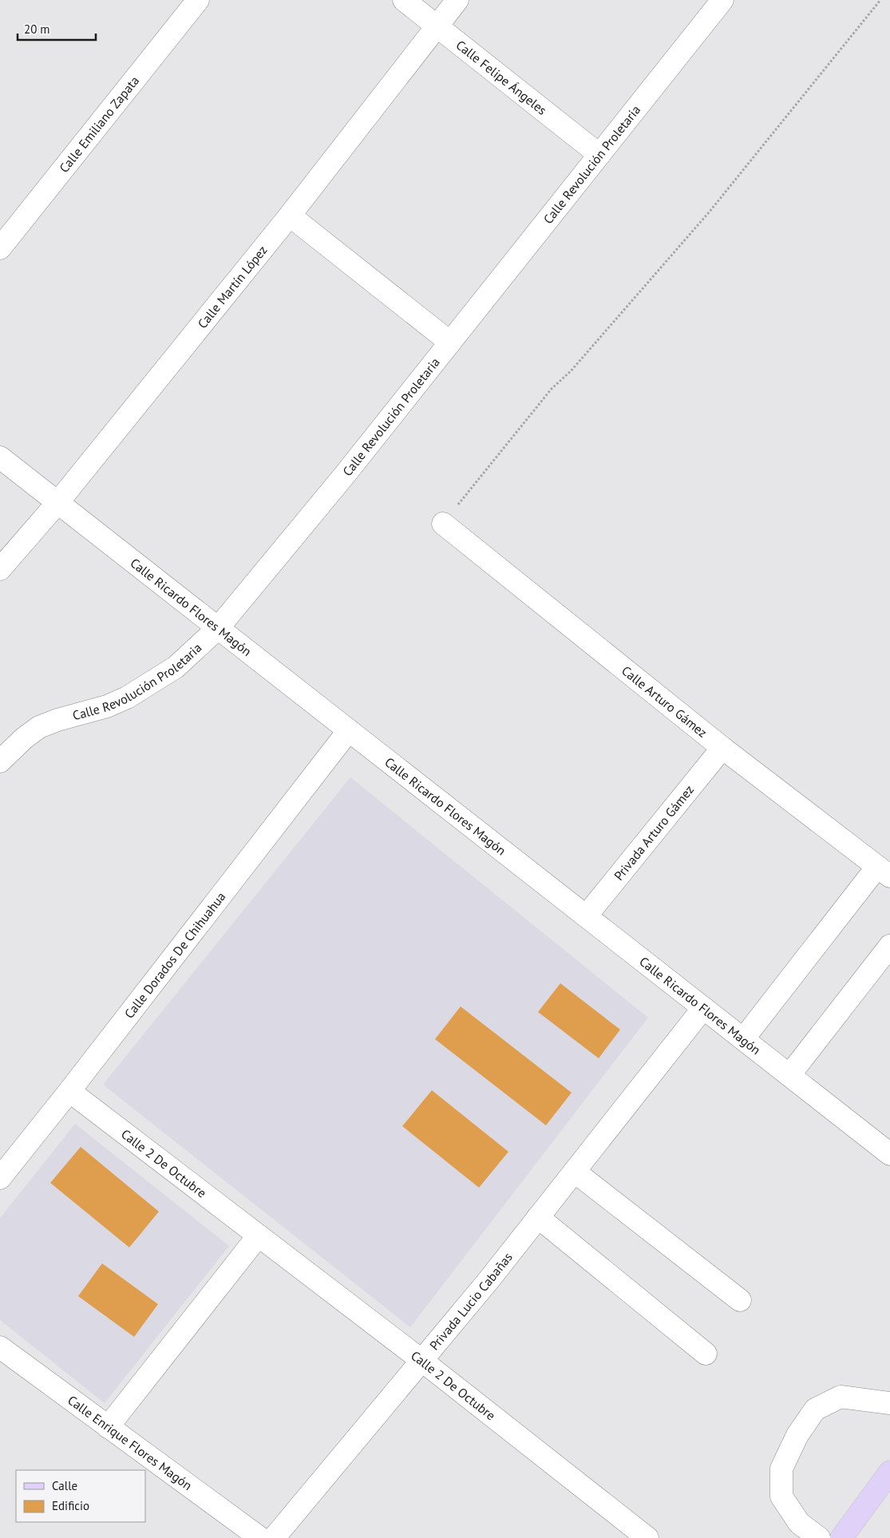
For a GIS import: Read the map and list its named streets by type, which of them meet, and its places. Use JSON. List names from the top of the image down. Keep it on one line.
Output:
{"streets":{"street":["Calle Felipe Ángeles","Calle Emiliano Zapata","Calle Revolución Proletaria","Calle Martín López","Calle Ricardo Flores Magón","Calle Arturo Gámez","Privada Arturo Gámez","Calle Dorados De Chihuahua","Calle 2 De Octubre","Privada Lucio Cabañas","Calle Enrique Flores Magón"]},"crossings":[["Calle Felipe Ángeles","Calle Revolución Proletaria"],["Calle Felipe Ángeles","Calle Martín López"],["Calle Revolución Proletaria","Calle Ricardo Flores Magón"],["Calle Martín López","Calle Ricardo Flores Magón"],["Calle Ricardo Flores Magón","Privada Arturo Gámez"],["Calle Ricardo Flores Magón","Calle Dorados De Chihuahua"],["Calle Ricardo Flores Magón","Privada Lucio Cabañas"],["Calle Arturo Gámez","Privada Arturo Gámez"],["Calle Dorados De Chihuahua","Calle 2 De Octubre"],["Calle 2 De Octubre","Privada Lucio Cabañas"]],"legend":["Calle","Edificio"],"scale_bar":"20 m"}
